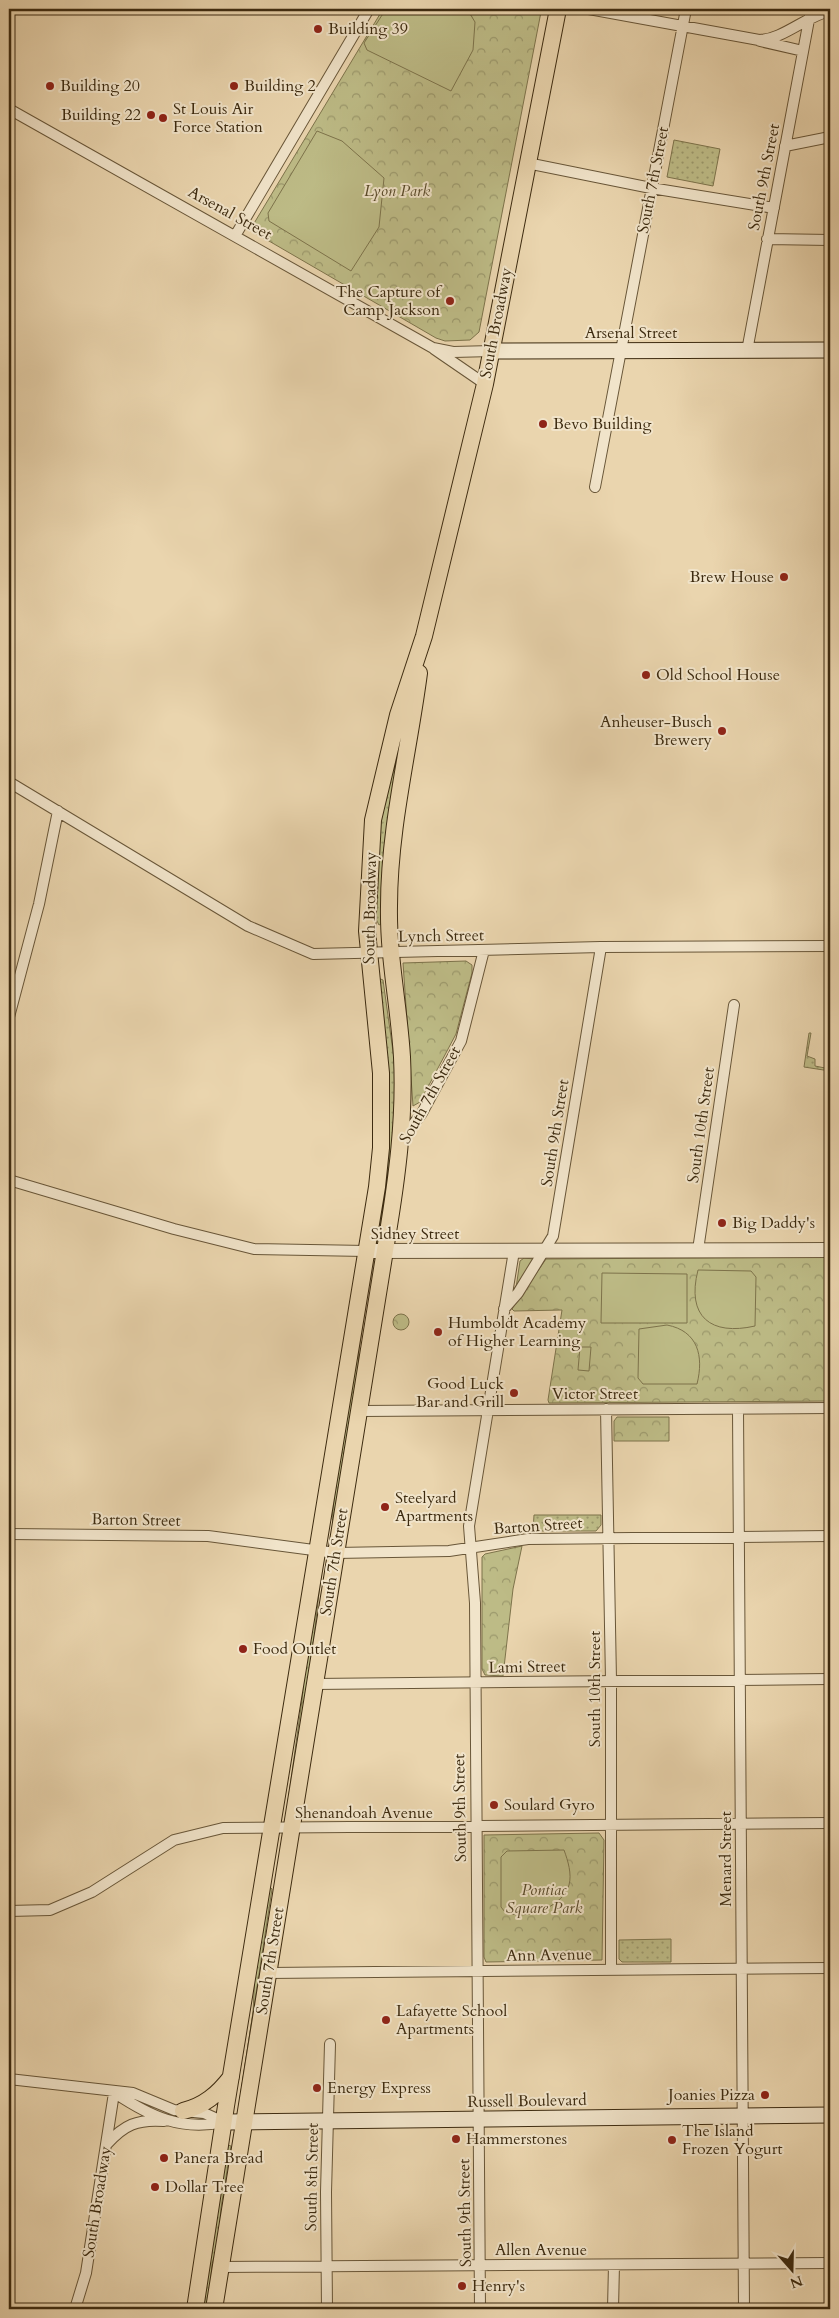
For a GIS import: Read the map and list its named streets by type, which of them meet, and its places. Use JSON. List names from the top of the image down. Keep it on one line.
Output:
{"streets":{"main road":["South 7th Street","Arsenal Street","South Broadway","Russell Boulevard"],"street":["South 9th Street","Lynch Street","South 10th Street","Sidney Street","Victor Street","Barton Street","Lami Street","Shenandoah Avenue","Menard Street","Ann Avenue","South 8th Street","Allen Avenue"]},"crossings":[["South 9th Street","Arsenal Street"],["South 9th Street","Lynch Street"],["South 9th Street","Sidney Street"],["South 9th Street","Victor Street"],["South 9th Street","Barton Street"],["South 9th Street","Lami Street"],["South 9th Street","Shenandoah Avenue"],["South 9th Street","Ann Avenue"],["South 9th Street","Russell Boulevard"],["South 9th Street","Allen Avenue"],["South 7th Street","Arsenal Street"],["South 7th Street","South Broadway"],["South 7th Street","Lynch Street"],["South 7th Street","Sidney Street"],["South 7th Street","Victor Street"],["South 7th Street","Barton Street"],["South 7th Street","Lami Street"],["South 7th Street","Shenandoah Avenue"],["South 7th Street","Ann Avenue"],["South 7th Street","Russell Boulevard"],["South 7th Street","Allen Avenue"],["Arsenal Street","South Broadway"],["South Broadway","Lynch Street"],["South Broadway","Russell Boulevard"],["South 10th Street","Sidney Street"],["South 10th Street","Victor Street"],["South 10th Street","Barton Street"],["South 10th Street","Lami Street"],["South 10th Street","Shenandoah Avenue"],["South 10th Street","Ann Avenue"],["Victor Street","Menard Street"],["Barton Street","Menard Street"],["Lami Street","Menard Street"],["Shenandoah Avenue","Menard Street"],["Menard Street","Ann Avenue"],["Menard Street","Russell Boulevard"],["Menard Street","Allen Avenue"],["Russell Boulevard","South 8th Street"],["South 8th Street","Allen Avenue"]],"parks":["Lyon Park","Pontiac Square Park"],"places":["Building 39","Building 20","Building 2","Building 22","St Louis Air Force Station","The Capture of Camp Jackson","Bevo Building","Brew House","Old School House","Anheuser-Busch Brewery","Big Daddy's","Humboldt Academy of Higher Learning","Good Luck Bar and Grill","Steelyard Apartments","Food Outlet","Soulard Gyro","Lafayette School Apartments","Energy Express","Joanies Pizza","Hammerstones","The Island Frozen Yogurt","Panera Bread","Dollar Tree","Henry's"],"north":"bottom"}
